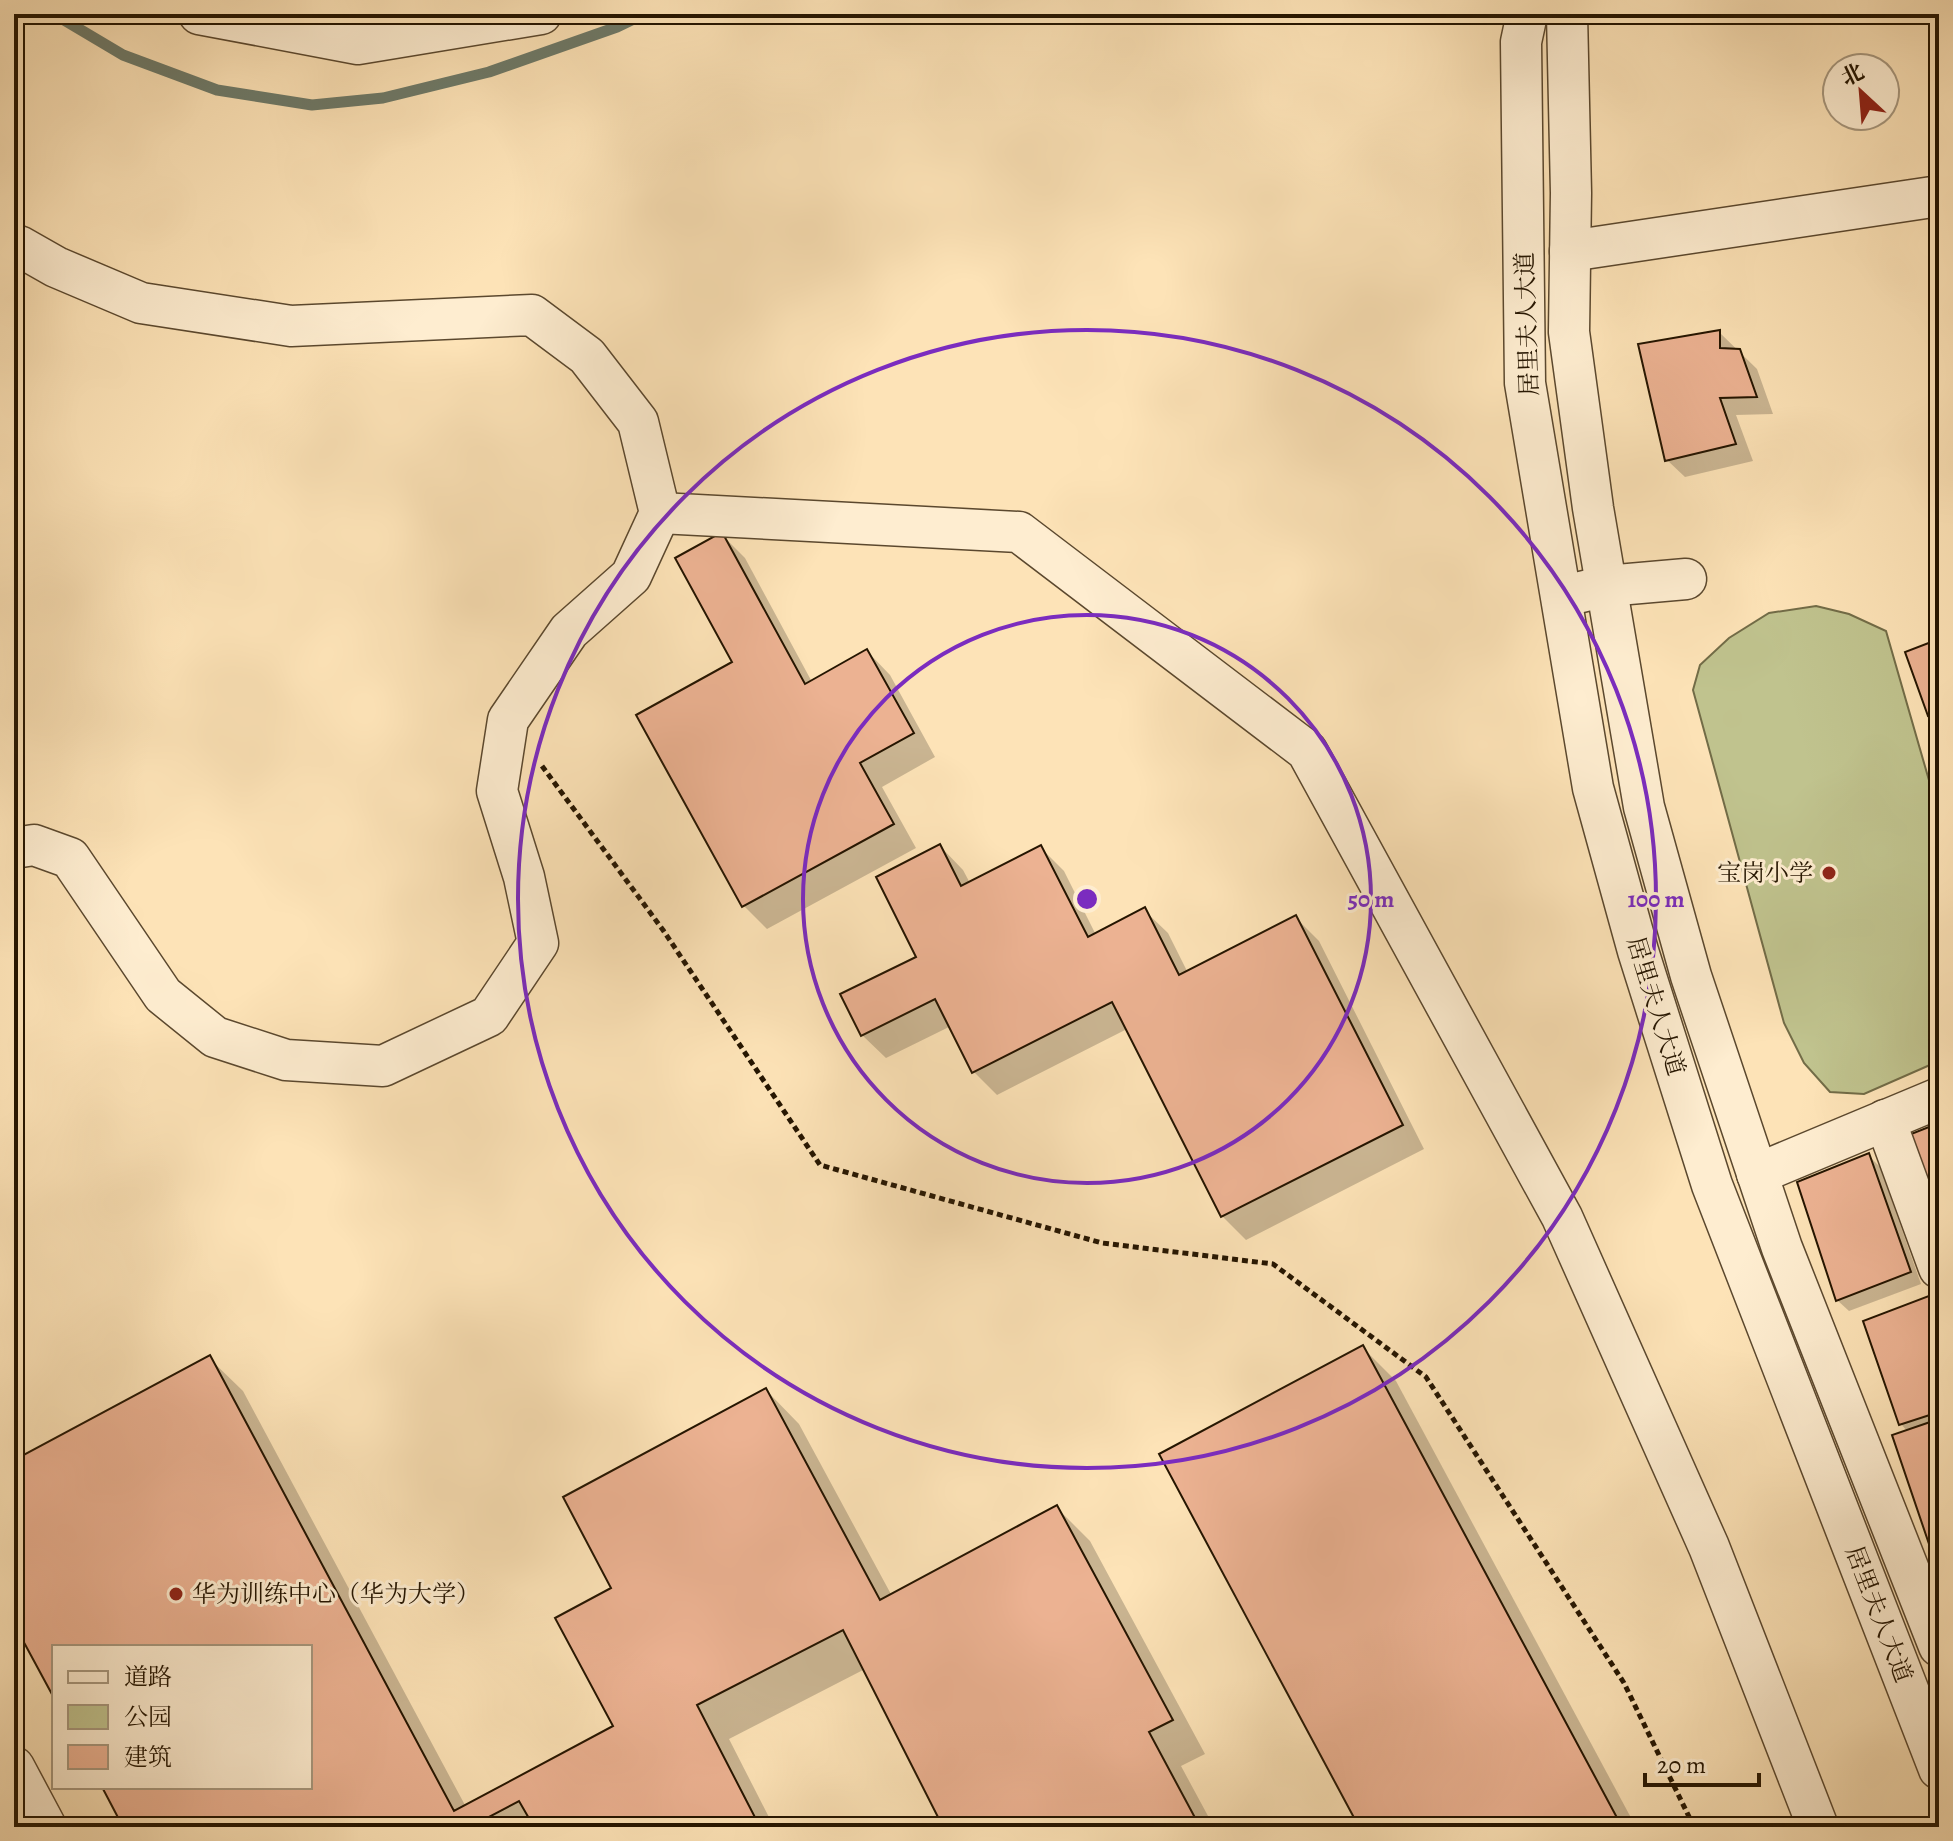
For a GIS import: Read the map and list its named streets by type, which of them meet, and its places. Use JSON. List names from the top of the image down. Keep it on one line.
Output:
{"streets":{"street":["居里夫人大道"]},"places":["宝岗小学","华为训练中心（华为大学）"],"legend":["道路","公园","建筑"],"scale_bar":"20 m","north":"top left","rings":["50 m","100 m"]}
